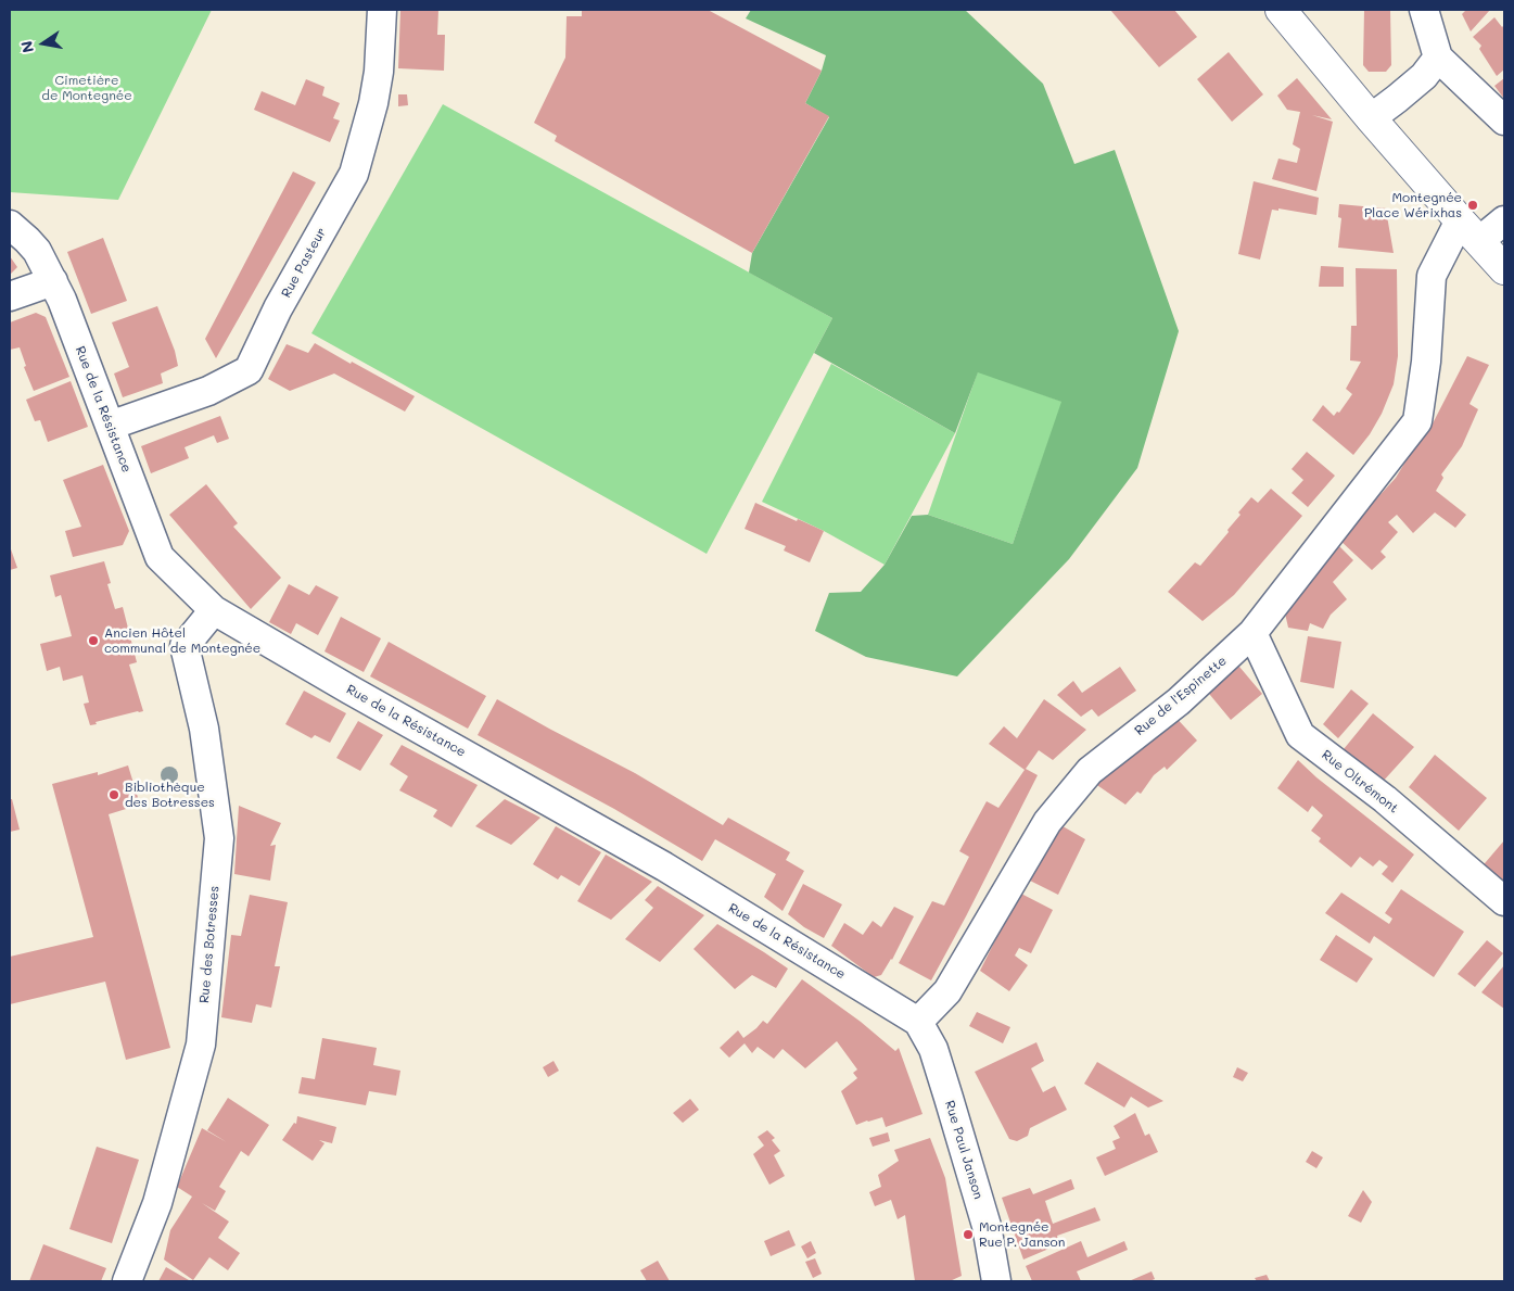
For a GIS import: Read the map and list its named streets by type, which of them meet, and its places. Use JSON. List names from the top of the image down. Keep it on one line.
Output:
{"streets":{"street":["Rue Pasteur","Rue de la Résistance","Rue de l'Espinette","Rue Oltrémont","Rue des Botresses","Rue Paul Janson"]},"crossings":[["Rue Pasteur","Rue de la Résistance"],["Rue de la Résistance","Rue de l'Espinette"],["Rue de la Résistance","Rue des Botresses"],["Rue de la Résistance","Rue Paul Janson"],["Rue de l'Espinette","Rue Oltrémont"],["Rue de l'Espinette","Rue Paul Janson"]],"parks":["Cimetière de Montegnée"],"places":["Montegnée Place Wérixhas","Ancien Hôtel communal de Montegnée","Bibliothèque des Botresses","Montegnée Rue P. Janson"],"north":"left"}
